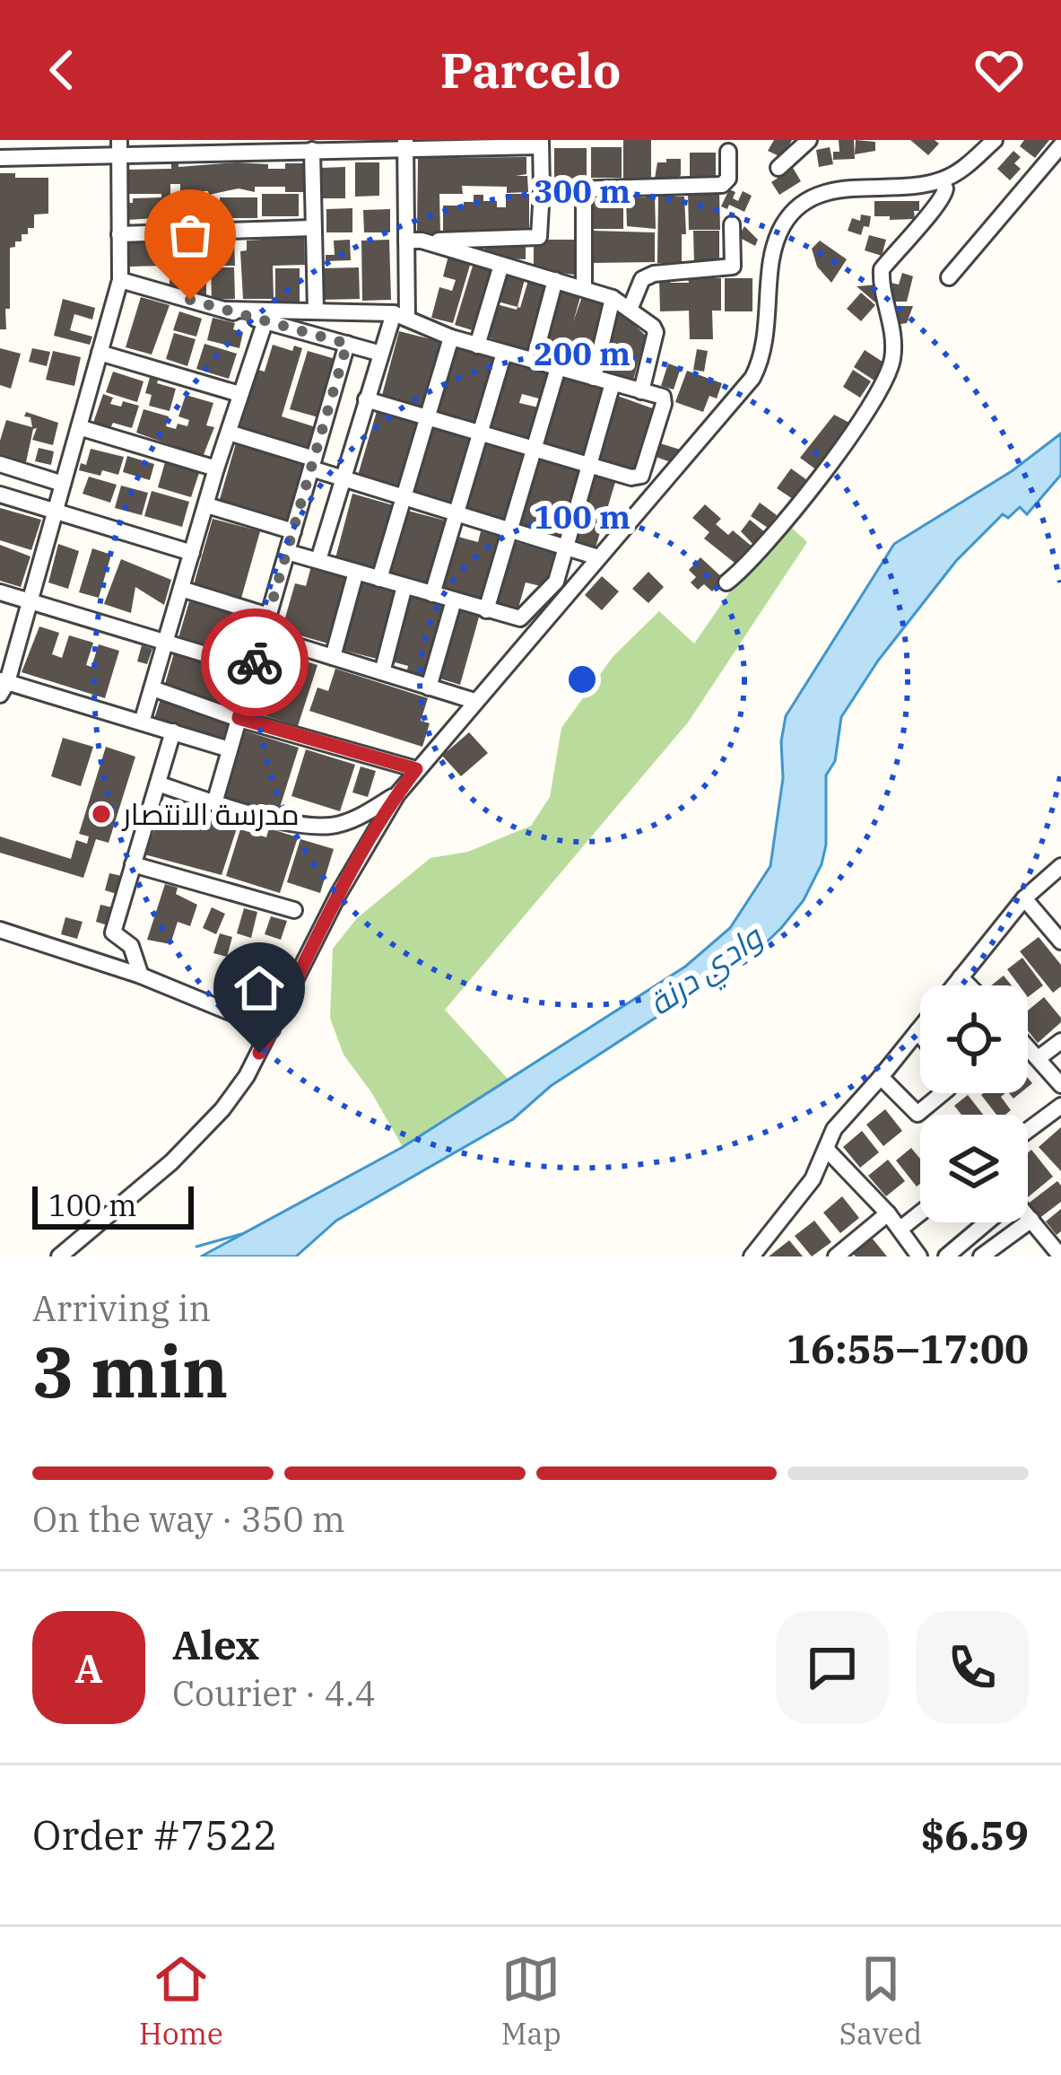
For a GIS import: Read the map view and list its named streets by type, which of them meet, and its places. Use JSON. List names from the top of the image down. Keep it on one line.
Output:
{"water":["وادي درنة"],"places":["مدرسة الانتصار"],"scale_bar":"100 m","page":{"header":"Parcelo","scale":"100 m","heading":["3 min","Arriving in","16:55–17:00"],"panel":["Alex","Courier · 4.4","Order #7522","$6.59"],"bar":"On the way · 350 m","round":"A","tabs":["Home","Map","Saved"]},"rings":["300 m","200 m","100 m"]}
